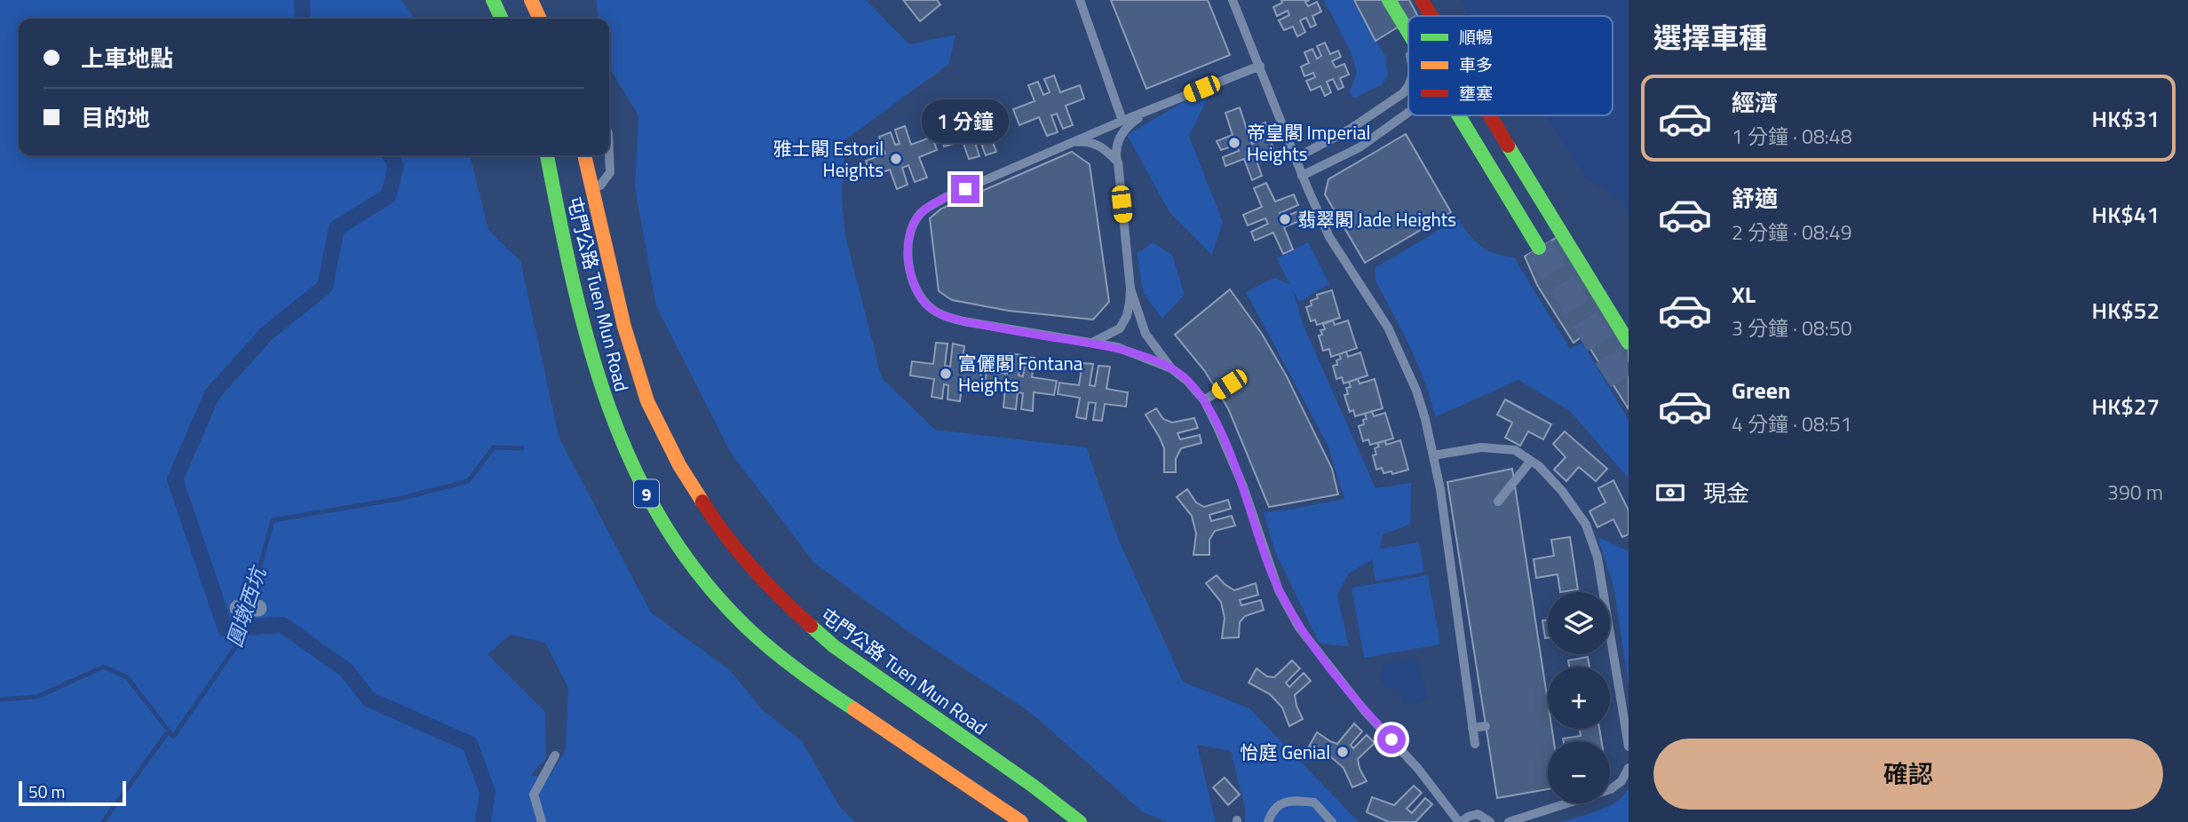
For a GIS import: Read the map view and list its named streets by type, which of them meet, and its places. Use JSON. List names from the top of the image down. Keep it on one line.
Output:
{"streets":{"main road":["屯門公路 Tuen Mun Road","9"]},"water":["圓墩西坑"],"places":["帝皇閣 Imperial Heights","雅士閣 Estoril Heights","翡翠閣 Jade Heights","富儷閣 Fontana Heights","怡庭 Genial"],"legend":["順暢","車多","壅塞"],"scale_bar":"50 m","page":{"heading":"選擇車種","banner":["上車地點","目的地"],"list":[{"name":"經濟","note":"1 分鐘 · 08:48","value":"HK$31"},{"name":"舒適","note":"2 分鐘 · 08:49","value":"HK$41"},{"name":"XL","note":"3 分鐘 · 08:50","value":"HK$52"},{"name":"Green","note":"4 分鐘 · 08:51","value":"HK$27"}],"bubble":"1 分鐘","pay":["現金","390 m"],"map_buttons":["+","−"],"buttons":"確認","scale":"50 m"}}
